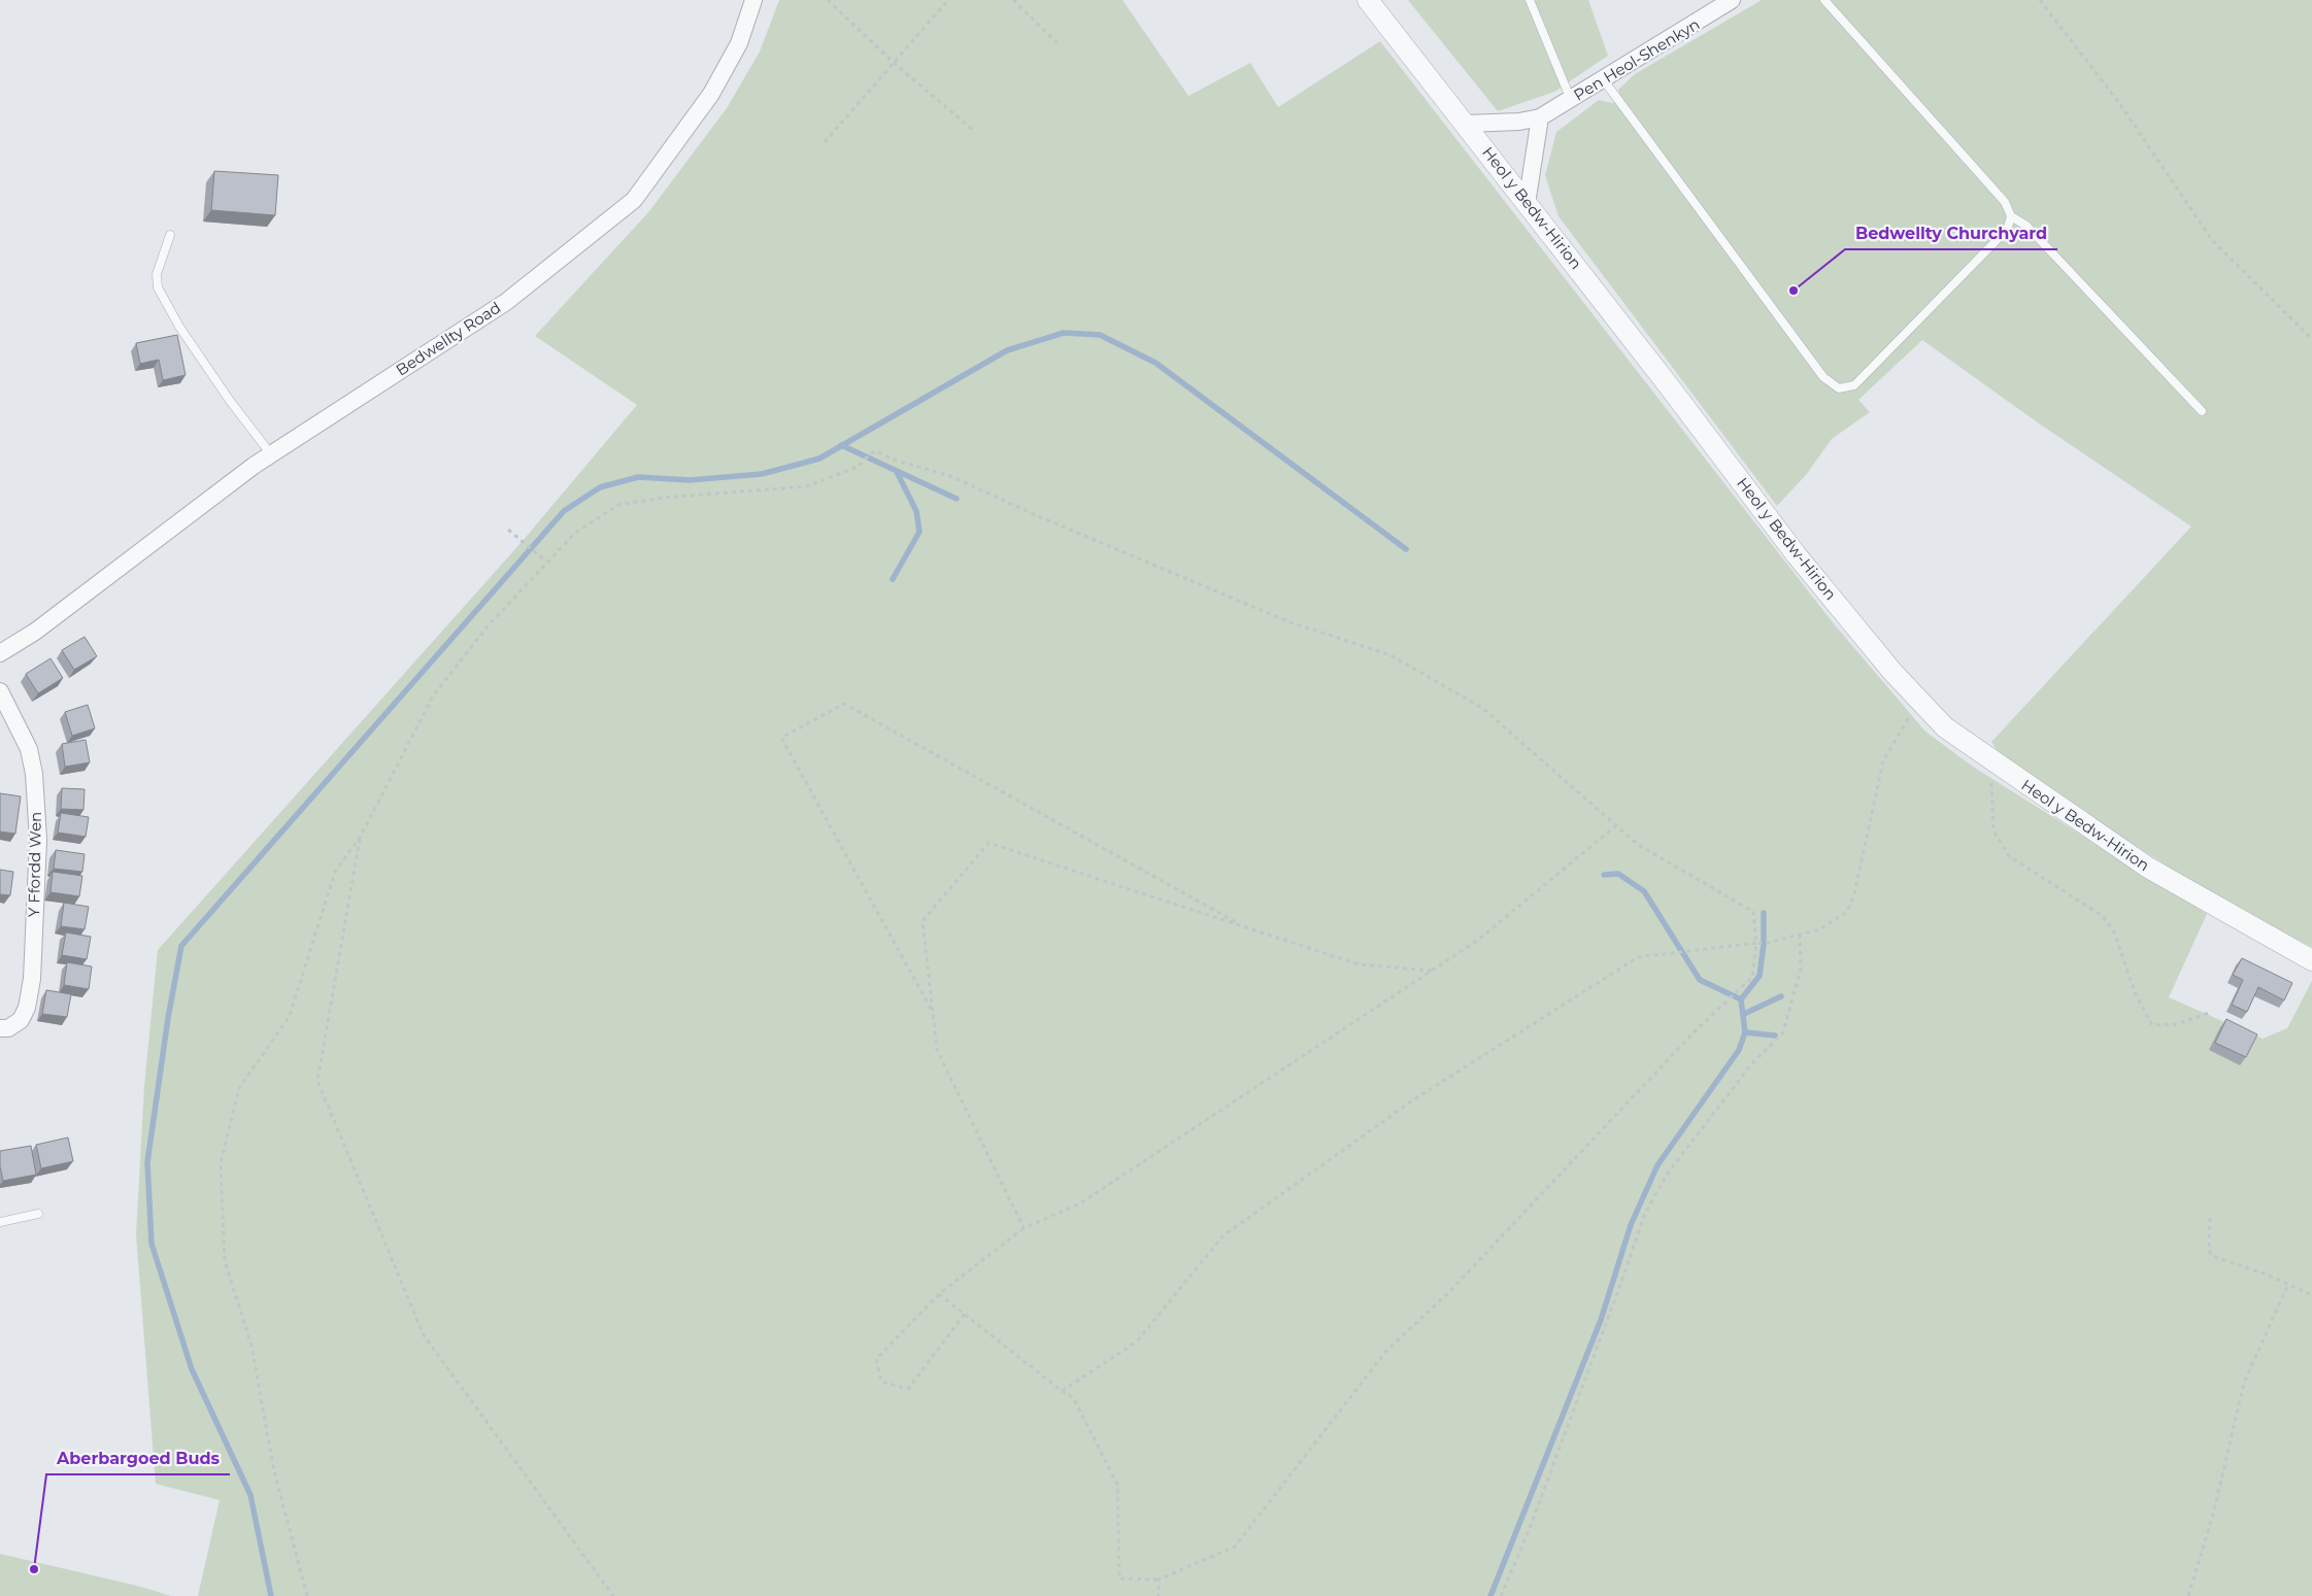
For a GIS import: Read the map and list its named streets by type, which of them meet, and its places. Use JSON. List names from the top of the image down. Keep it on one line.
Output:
{"streets":{"street":["Pen Heol-Shenkyn","Heol y Bedw-Hirion","Bedwellty Road","Y Ffordd Wen"]},"crossings":[["Pen Heol-Shenkyn","Heol y Bedw-Hirion"]],"places":["Bedwellty Churchyard","Aberbargoed Buds"]}
